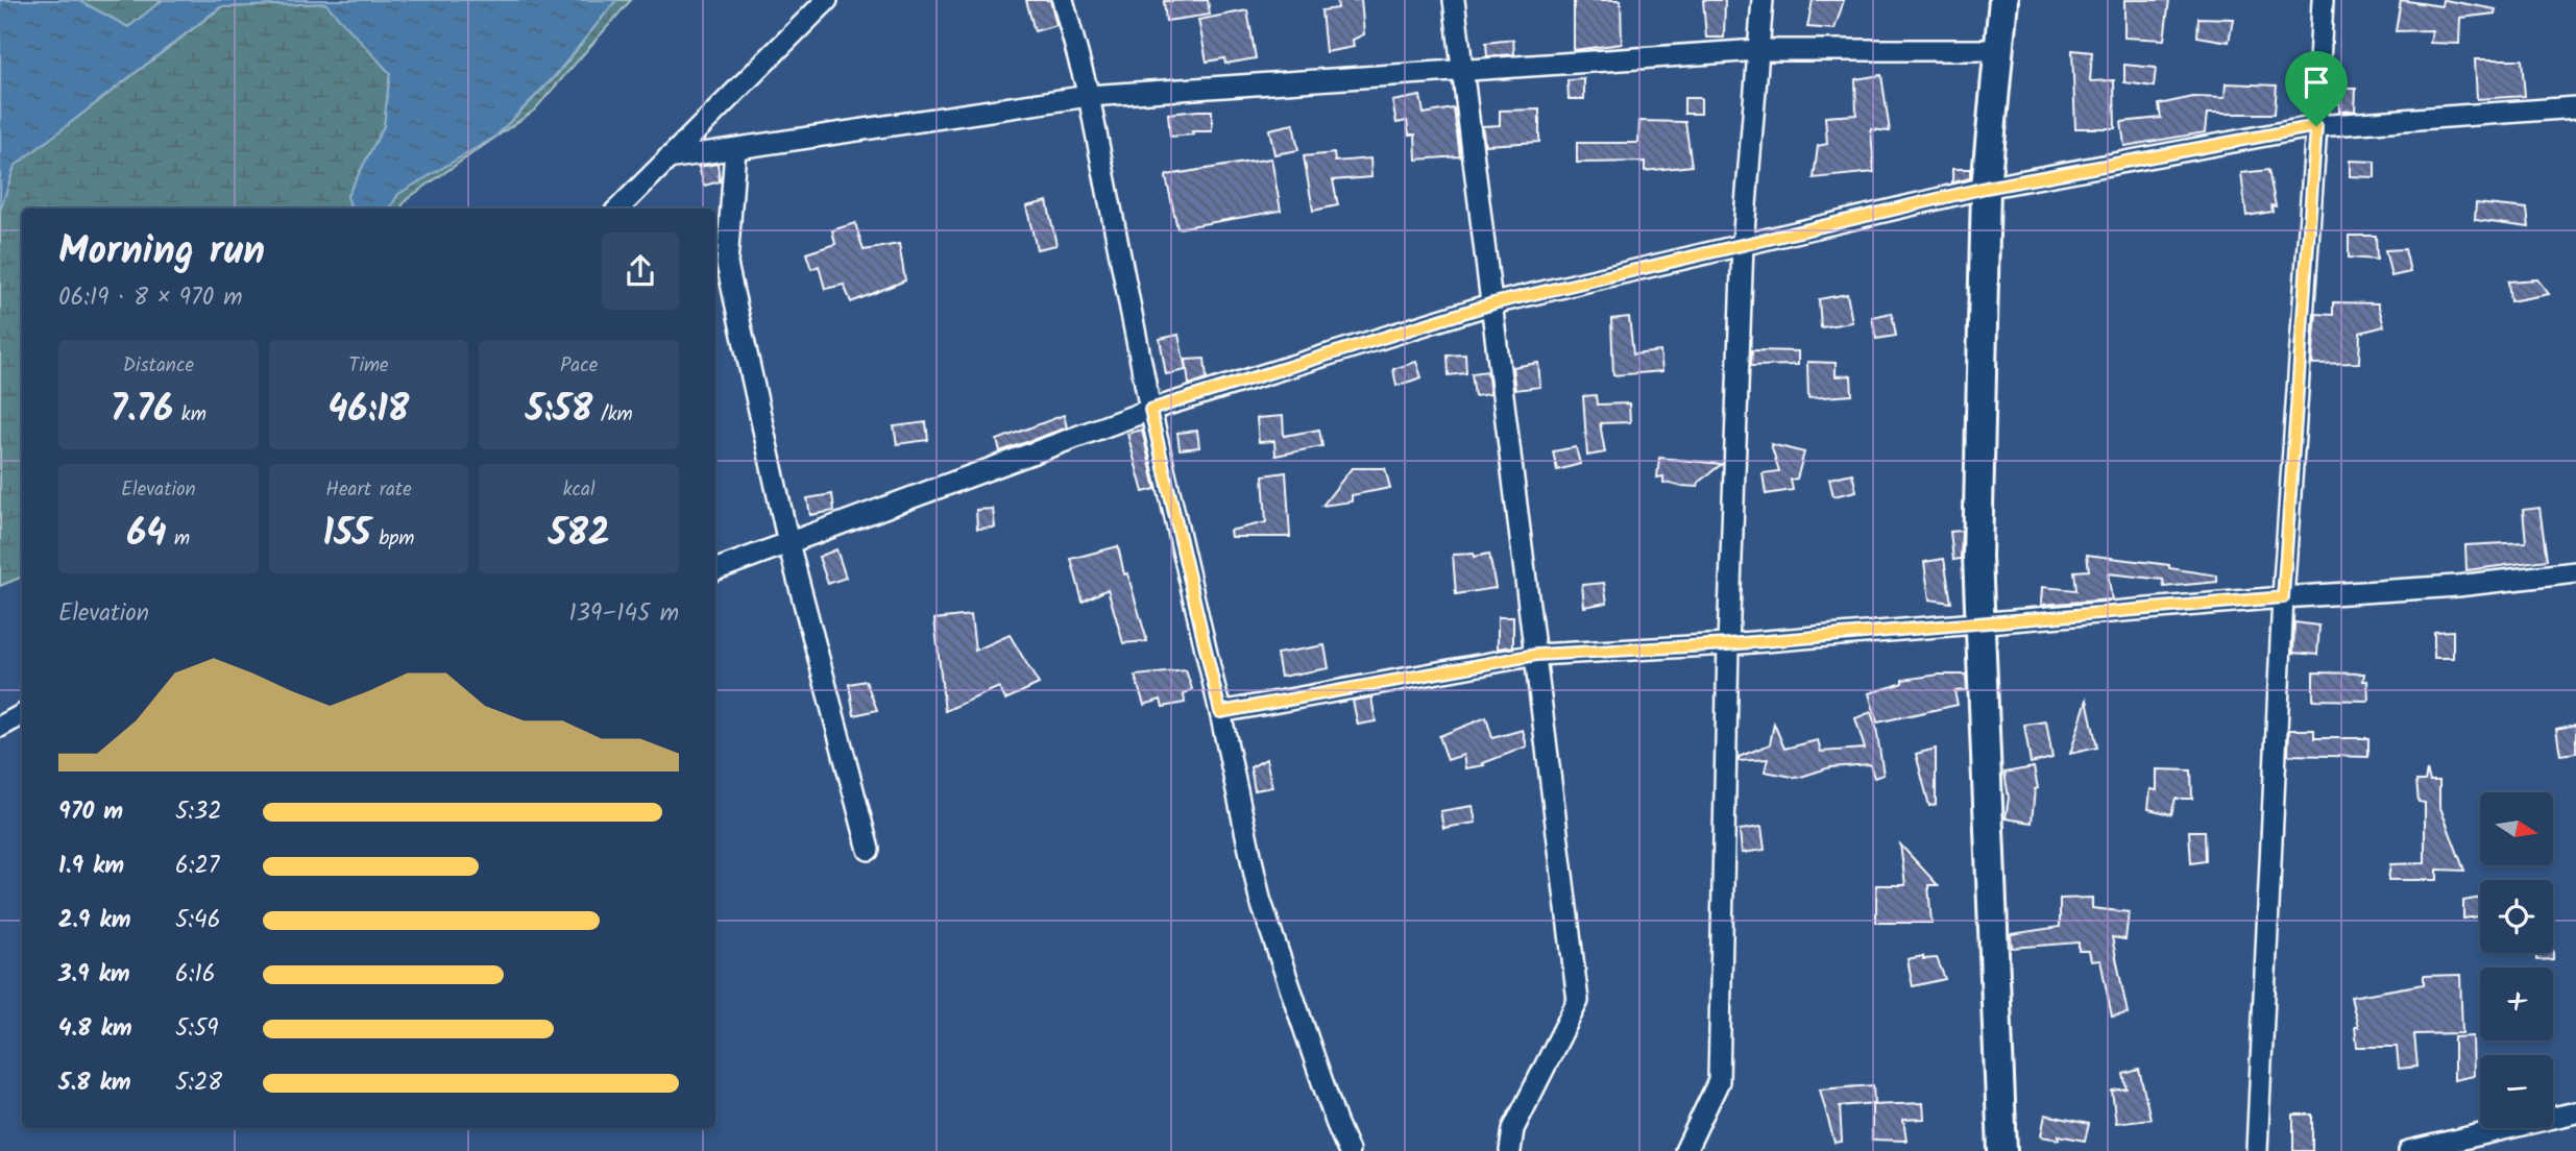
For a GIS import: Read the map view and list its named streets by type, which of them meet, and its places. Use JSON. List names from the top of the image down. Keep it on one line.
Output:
{"north":"right","page":{"heading":["Morning run","06:19 · 8 × 970 m"],"stats":[["Distance","7.76 km"],["Time","46:18"],["Pace","5:58 /km"],["Elevation","64 m"],["Heart rate","155 bpm"],["kcal","582"]],"chart":["Elevation","139–145 m"],"list":[{"name":"970 m","note":"5:32"},{"name":"1.9 km","note":"6:27"},{"name":"2.9 km","note":"5:46"},{"name":"3.9 km","note":"6:16"},{"name":"4.8 km","note":"5:59"},{"name":"5.8 km","note":"5:28"}],"map_buttons":["+","−"]}}
